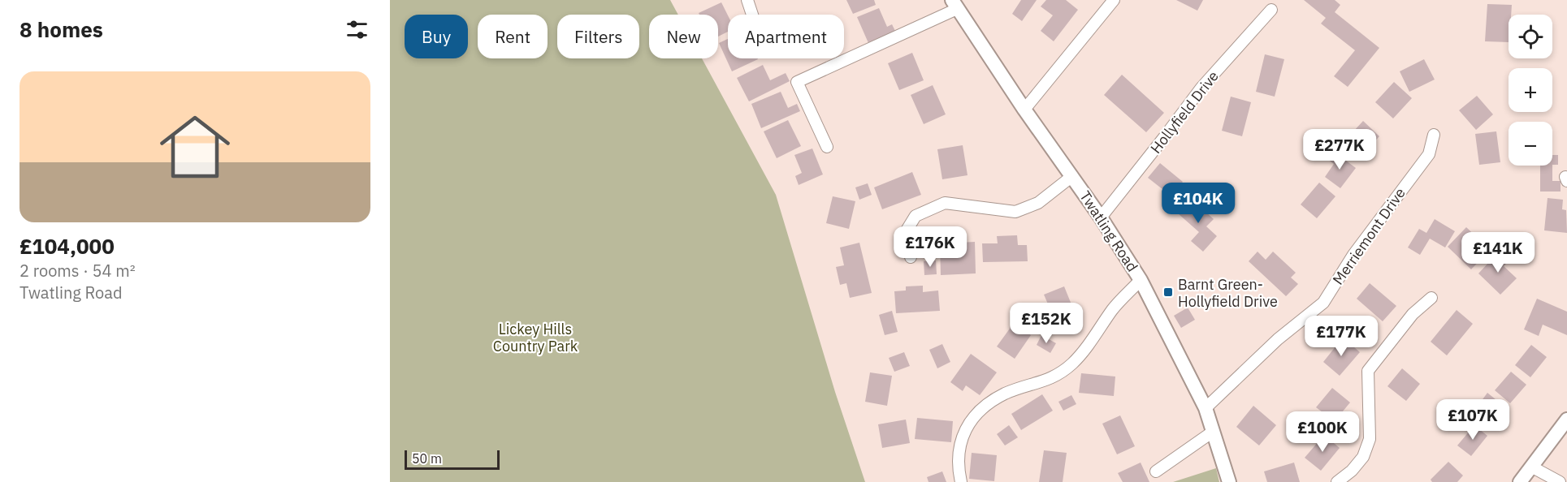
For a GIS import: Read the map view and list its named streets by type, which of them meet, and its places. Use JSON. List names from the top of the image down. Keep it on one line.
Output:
{"streets":{"street":["Hollyfield Drive","Twatling Road","Merriemont Drive"]},"crossings":[["Hollyfield Drive","Twatling Road"],["Twatling Road","Merriemont Drive"]],"parks":["Lickey Hills Country Park"],"places":{"transit":["Barnt Green- Hollyfield Drive"]},"scale_bar":"50 m","page":{"heading":"8 homes","map_buttons":["+","−"],"chip":["Buy","Rent","Filters","New","Apartment"],"list":[{"name":"£104,000","note":"2 rooms · 54 m² · Twatling Road"}],"price":["£277K","£104K","£176K","£141K","£152K","£177K","£107K","£100K"],"scale":"50 m"}}
